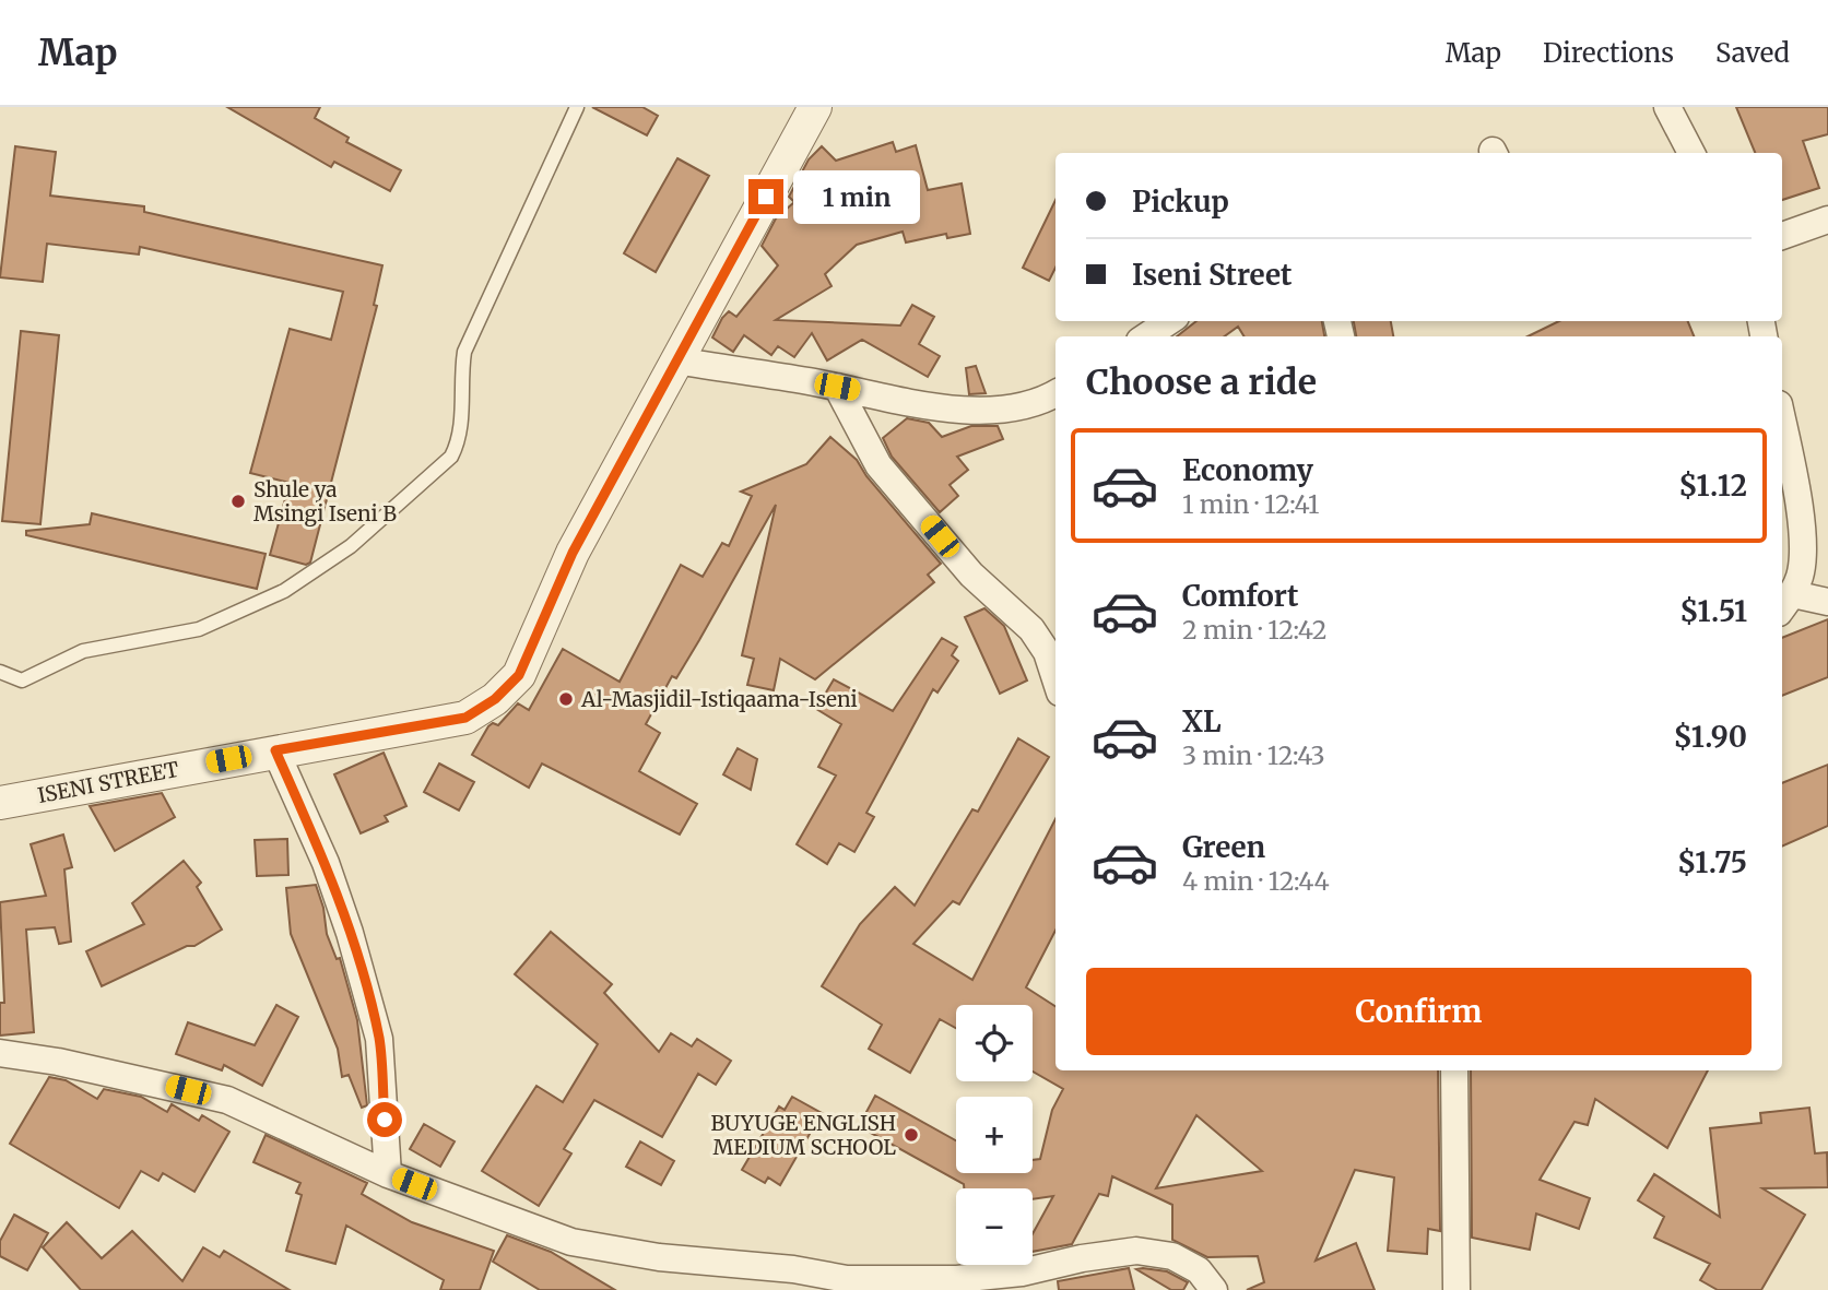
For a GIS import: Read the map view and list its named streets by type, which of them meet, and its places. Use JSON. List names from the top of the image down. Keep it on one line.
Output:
{"streets":{"street":["ISENI STREET"]},"places":["Shule ya Msingi Iseni B","Al-Masjidil-Istiqaama-Iseni","BUYUGE ENGLISH MEDIUM SCHOOL"],"page":{"header":"Map","nav":["Map","Directions","Saved"],"banner":["Pickup","Iseni Street"],"bubble":"1 min","heading":"Choose a ride","list":[{"name":"Economy","note":"1 min · 12:41","value":"$1.12"},{"name":"Comfort","note":"2 min · 12:42","value":"$1.51"},{"name":"XL","note":"3 min · 12:43","value":"$1.90"},{"name":"Green","note":"4 min · 12:44","value":"$1.75"}],"buttons":"Confirm","map_buttons":["+","−"]}}
